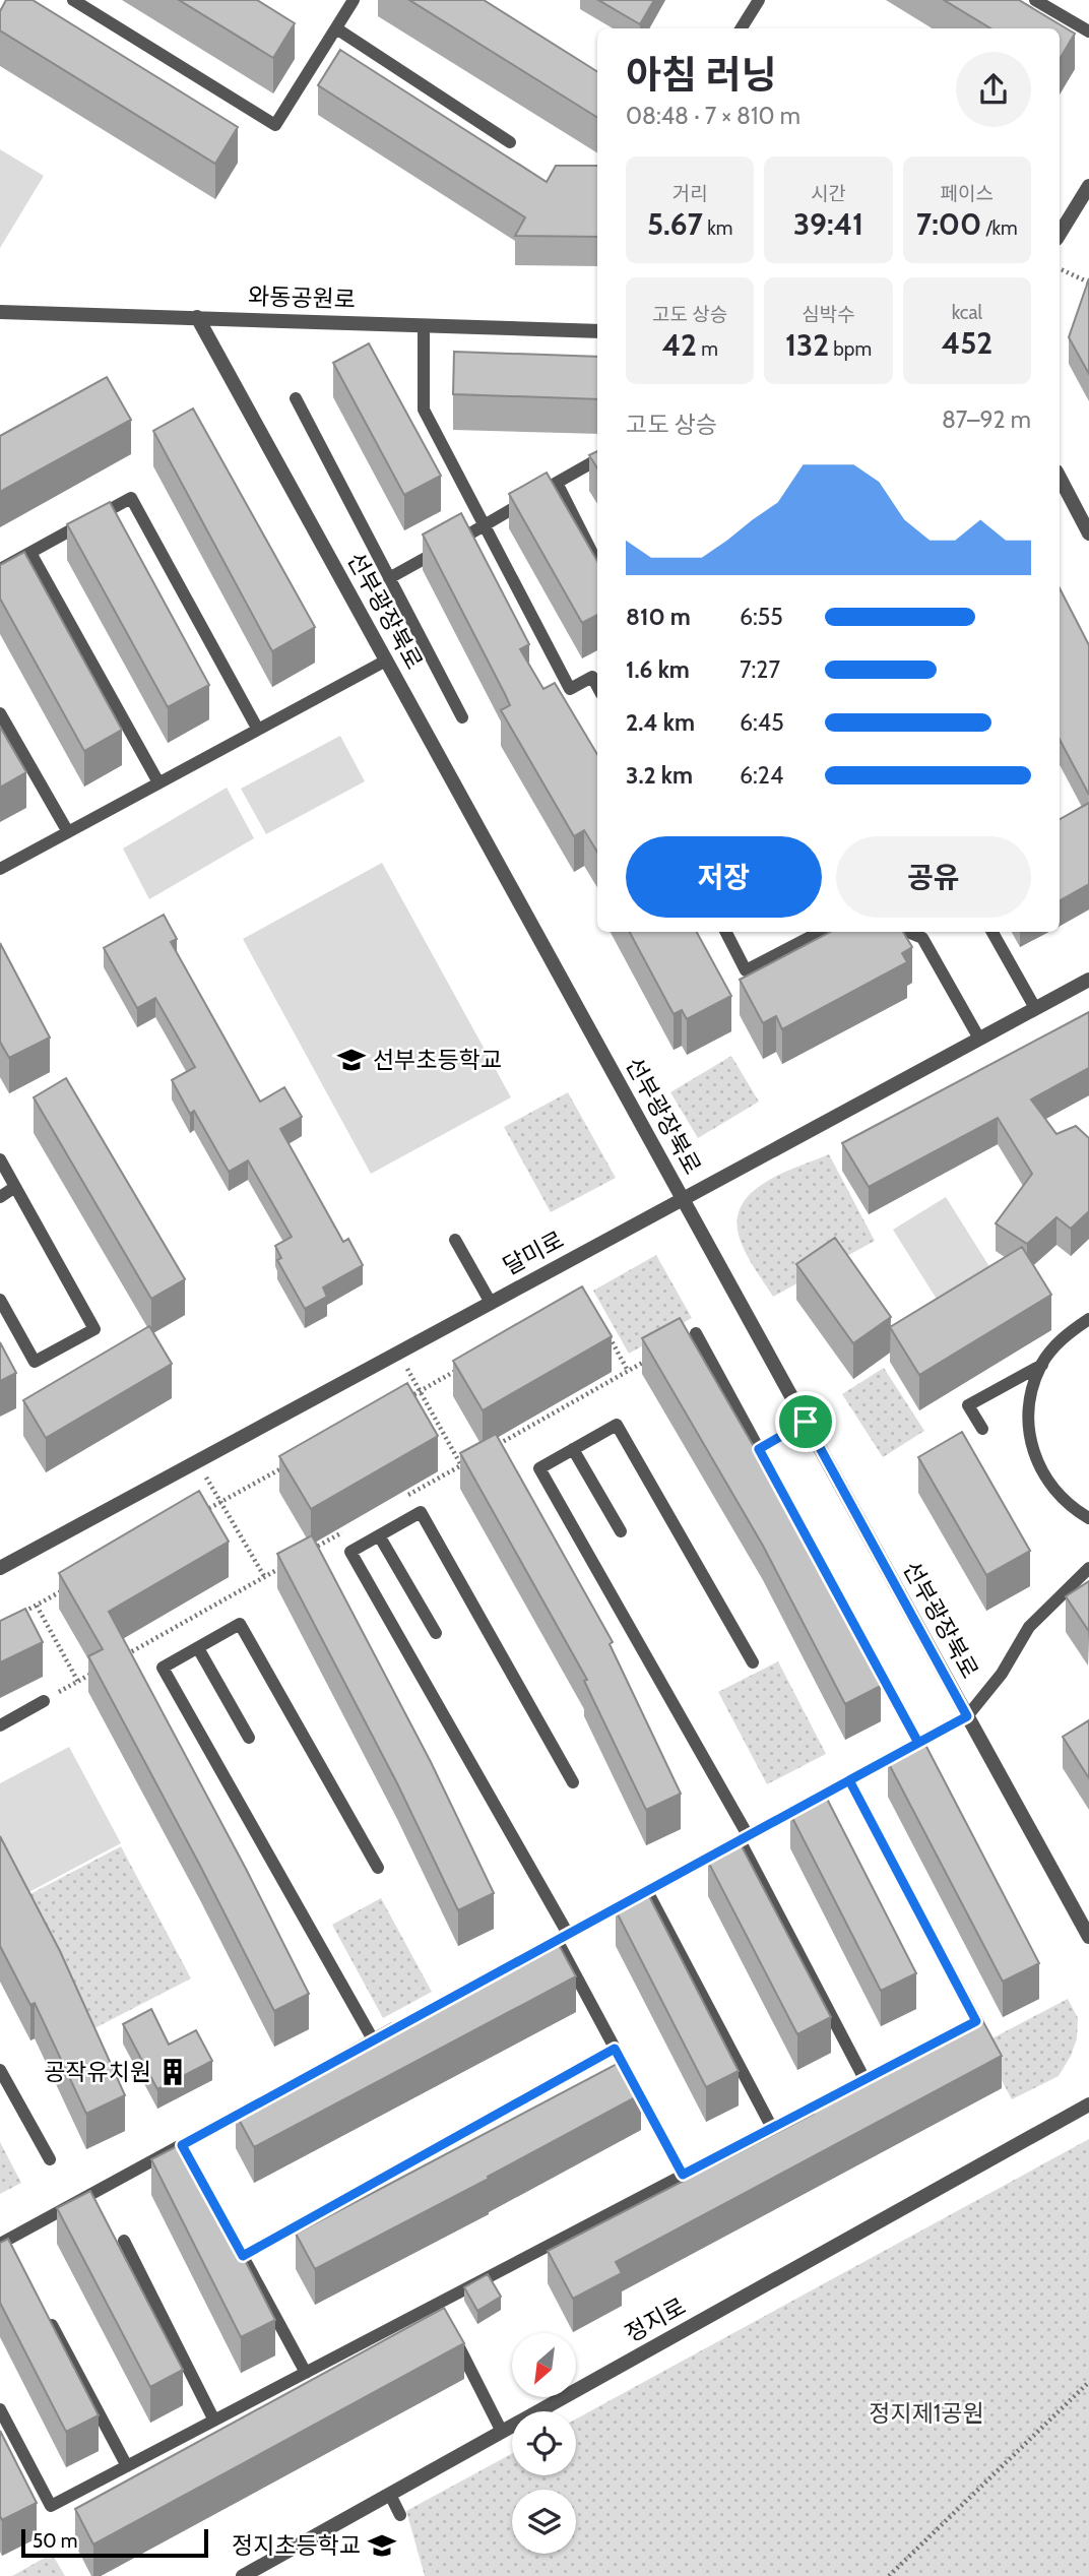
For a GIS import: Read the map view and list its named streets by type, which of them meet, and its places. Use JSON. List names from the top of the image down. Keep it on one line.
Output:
{"streets":{"street":["와동공원로","선부광장북로","달미로","정지로"]},"crossings":[["와동공원로","선부광장북로"],["선부광장북로","달미로"]],"parks":["정지제1공원"],"places":{"school or university":["선부초등학교","정지초등학교"],"building":["공작유치원"]},"scale_bar":"50 m","north":"bottom left","page":{"heading":["아침 러닝","08:48 · 7 × 810 m"],"stats":[["거리","5.67 km"],["시간","39:41"],["페이스","7:00 /km"],["고도 상승","42 m"],["심박수","132 bpm"],["kcal","452"]],"chart":["고도 상승","87–92 m"],"list":[{"name":"810 m","note":"6:55"},{"name":"1.6 km","note":"7:27"},{"name":"2.4 km","note":"6:45"},{"name":"3.2 km","note":"6:24"}],"buttons":["저장","공유"],"scale":"50 m"}}
